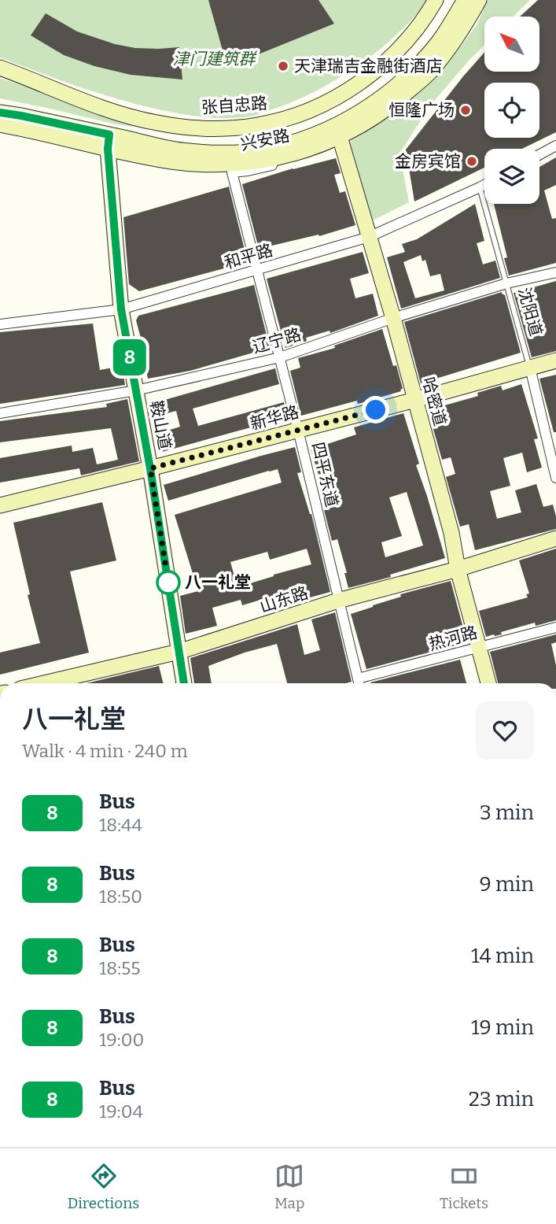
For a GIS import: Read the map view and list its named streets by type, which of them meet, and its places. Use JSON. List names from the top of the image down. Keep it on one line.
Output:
{"streets":{"street":["张自忠路","兴安路","和平路","沈阳道","辽宁路","哈密道","新华路","鞍山道","四平东道","山东路","热河路"]},"crossings":[["兴安路","哈密道"],["兴安路","鞍山道"],["兴安路","四平东道"],["和平路","沈阳道"],["和平路","哈密道"],["和平路","鞍山道"],["和平路","四平东道"],["沈阳道","辽宁路"],["沈阳道","新华路"],["辽宁路","哈密道"],["辽宁路","鞍山道"],["辽宁路","四平东道"],["哈密道","新华路"],["哈密道","四平东道"],["哈密道","山东路"],["哈密道","热河路"],["新华路","鞍山道"],["新华路","四平东道"],["鞍山道","山东路"],["四平东道","山东路"]],"parks":["津门建筑群"],"places":["天津瑞吉金融街酒店","恒隆广场","金房宾馆","八一礼堂"],"lines":["bus line 8"],"north":"top left","page":{"on_map":"8","heading":["八一礼堂","Walk · 4 min · 240 m"],"list":[{"mark":"8","name":"Bus","note":"18:44","value":"3 min"},{"mark":"8","name":"Bus","note":"18:50","value":"9 min"},{"mark":"8","name":"Bus","note":"18:55","value":"14 min"},{"mark":"8","name":"Bus","note":"19:00","value":"19 min"},{"mark":"8","name":"Bus","note":"19:04","value":"23 min"}],"tabs":["Directions","Map","Tickets"]}}
